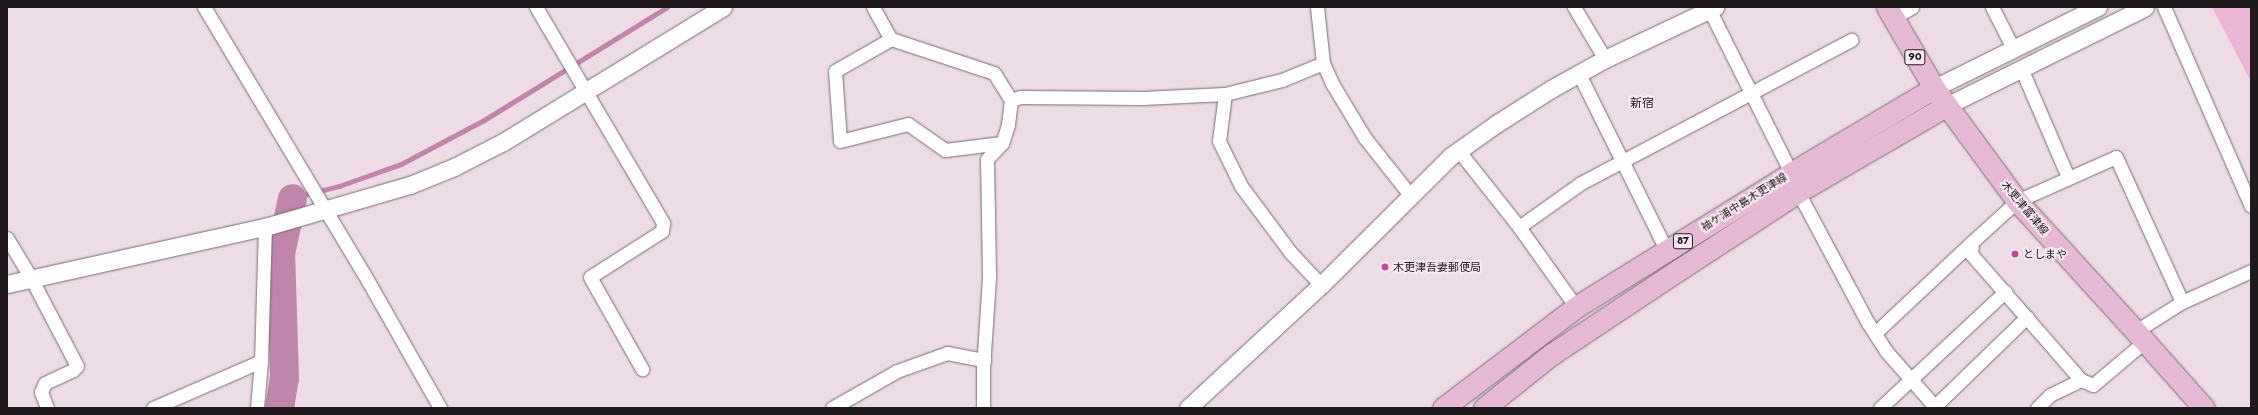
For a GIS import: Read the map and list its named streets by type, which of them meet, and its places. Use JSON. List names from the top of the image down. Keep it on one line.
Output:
{"streets":{"main road":["90","袖ケ浦中島木更津線","木更津富津線","87"]},"crossings":[["袖ケ浦中島木更津線","木更津富津線"]],"districts":["新宿"],"places":["としまや","木更津吾妻郵便局"]}
